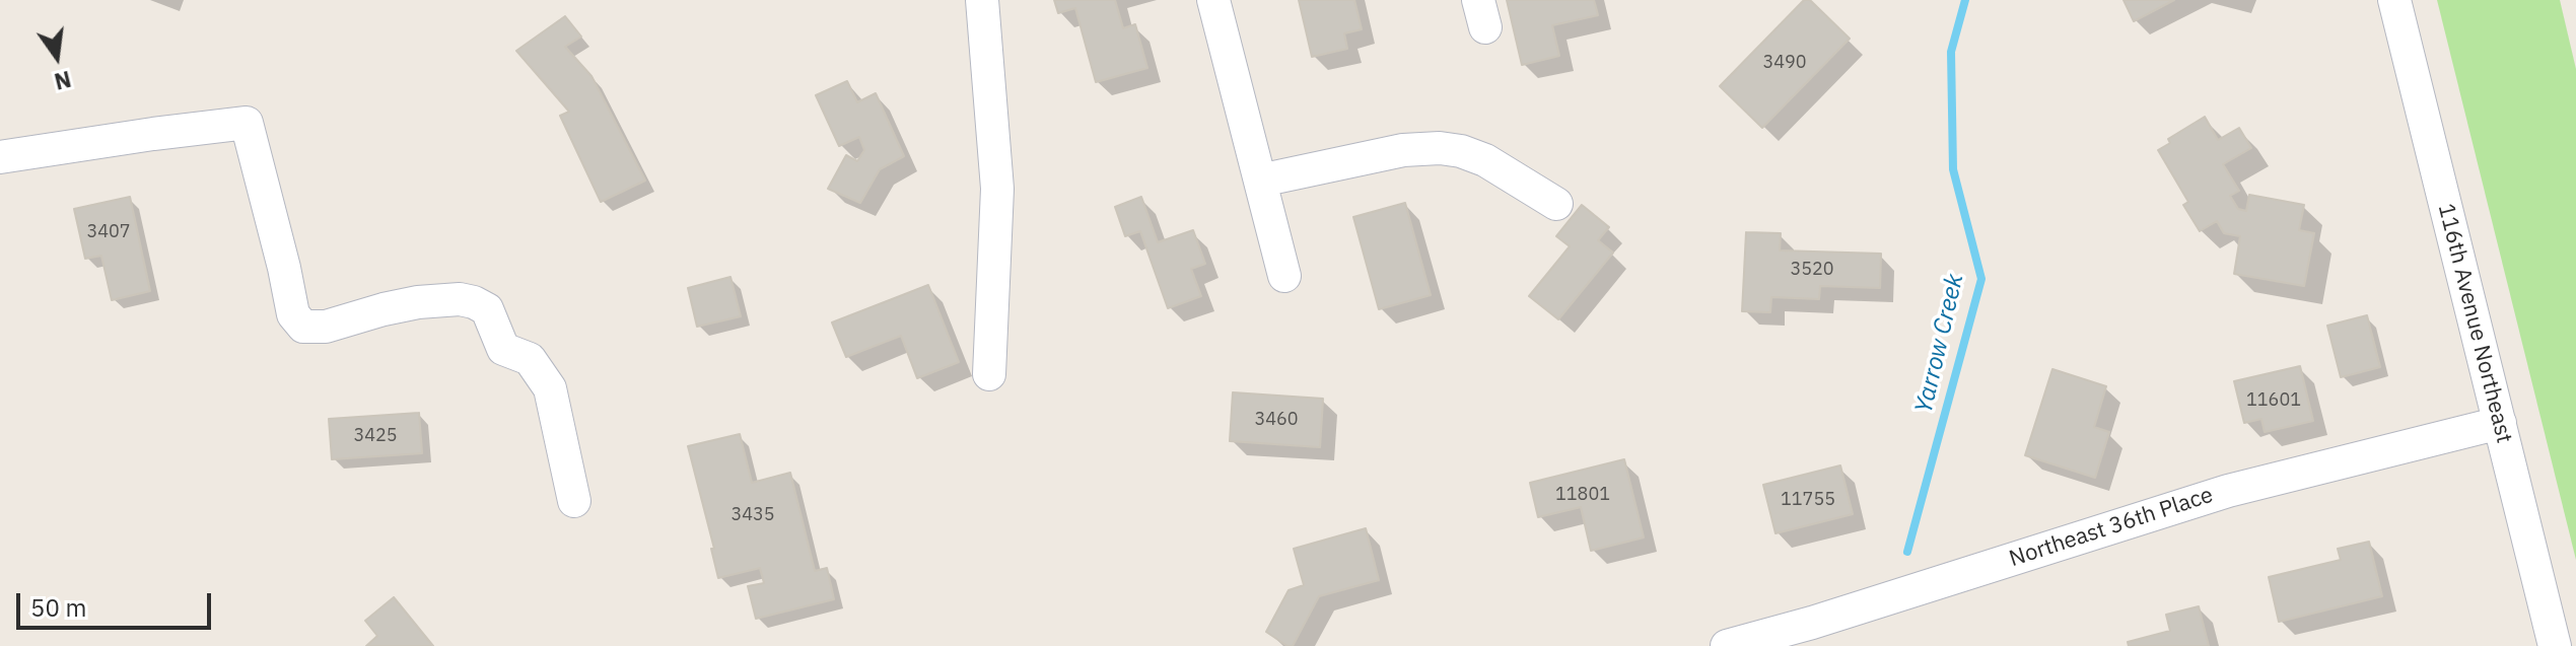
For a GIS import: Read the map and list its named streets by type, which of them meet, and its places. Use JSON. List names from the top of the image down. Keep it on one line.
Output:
{"streets":{"street":["116th Avenue Northeast","Northeast 36th Place"]},"crossings":[["116th Avenue Northeast","Northeast 36th Place"]],"water":["Yarrow Creek"],"house_numbers":["3490","3407","3520","11601","3460","3425","11801","11755","3435"],"scale_bar":"50 m","north":"bottom"}
